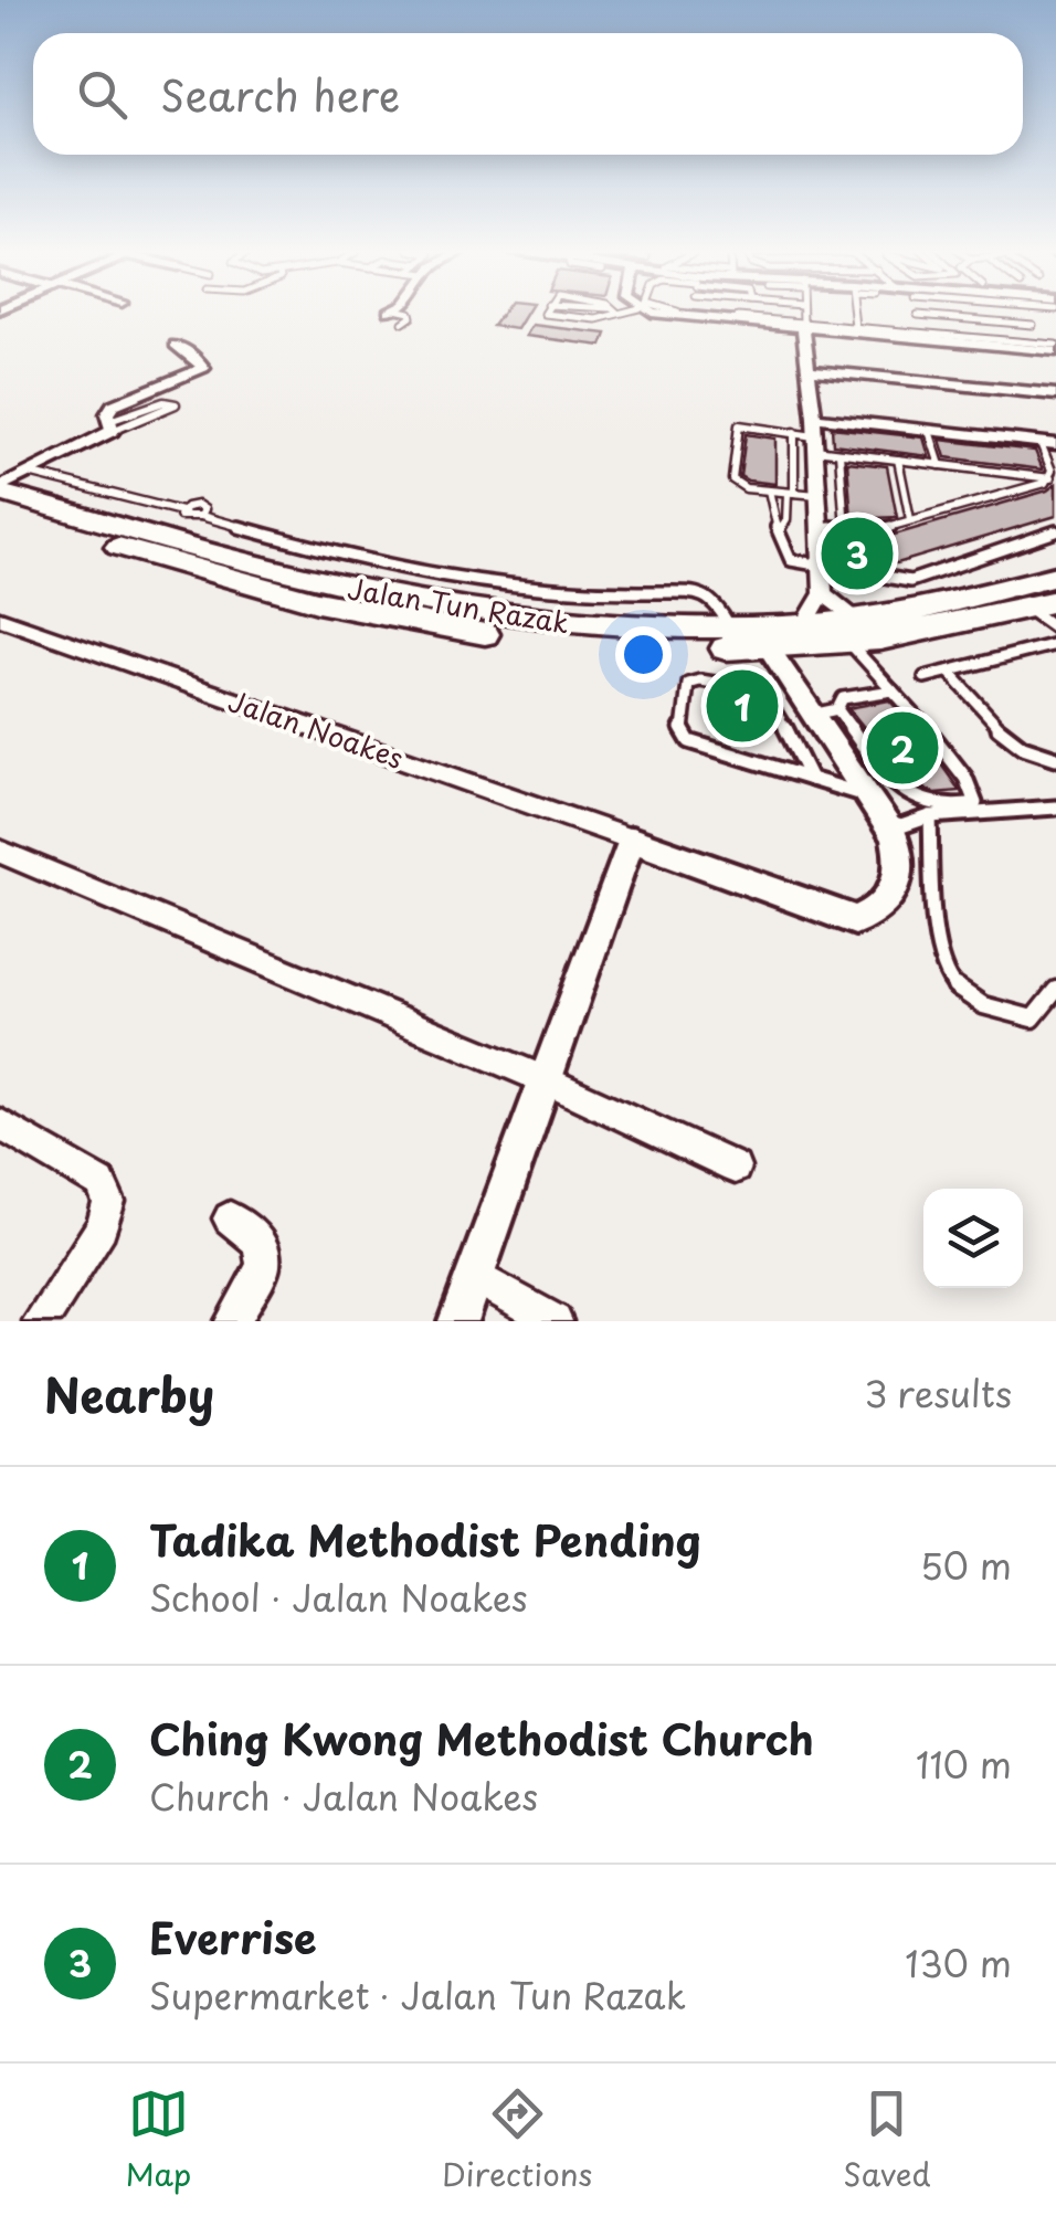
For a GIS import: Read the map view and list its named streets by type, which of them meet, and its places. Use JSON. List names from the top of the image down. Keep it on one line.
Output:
{"streets":{"highway":["Jalan Tun Razak"],"street":["Jalan Noakes"]},"page":{"search":"Search here","pins":["3","1","2"],"heading":["Nearby","3 results"],"list":[{"mark":"1","name":"Tadika Methodist Pending","note":"School · Jalan Noakes","value":"50 m"},{"mark":"2","name":"Ching Kwong Methodist Church","note":"Church · Jalan Noakes","value":"110 m"},{"mark":"3","name":"Everrise","note":"Supermarket · Jalan Tun Razak","value":"130 m"}],"nav":["Map","Directions","Saved"]}}
